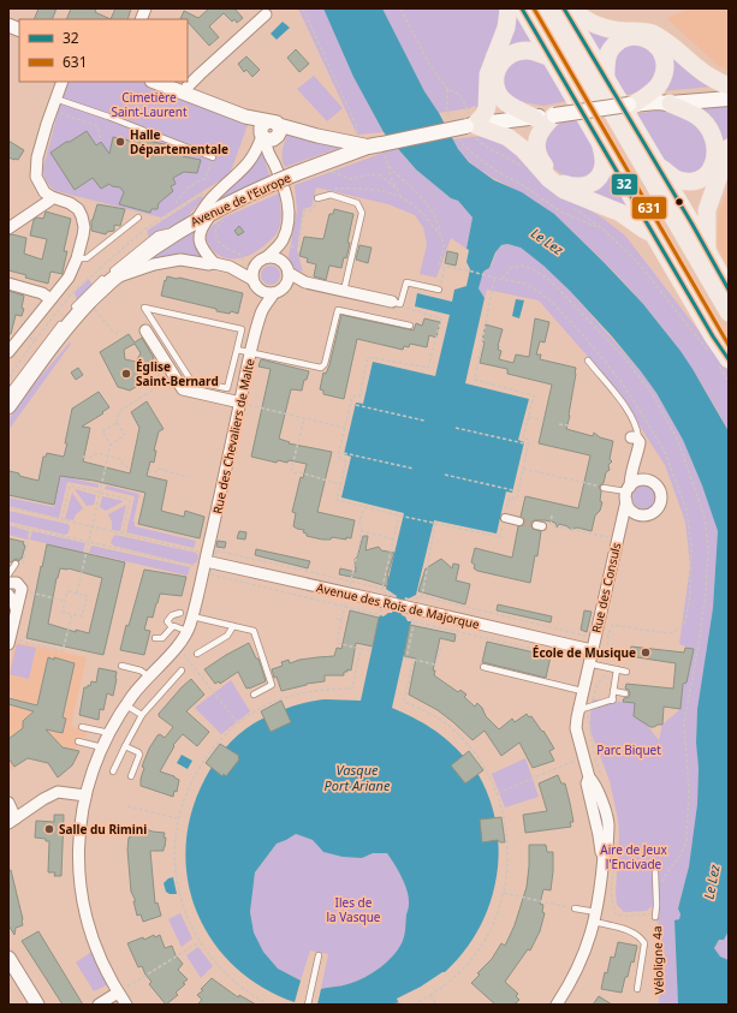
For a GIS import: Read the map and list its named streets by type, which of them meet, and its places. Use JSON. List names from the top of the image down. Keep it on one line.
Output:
{"streets":{"main road":["Avenue de l'Europe"],"street":["Rue des Chevaliers de Malte","Rue des Consuls","Avenue des Rois de Majorque"],"path":["Véloligne 4a"]},"crossings":[["Rue des Chevaliers de Malte","Avenue des Rois de Majorque"],["Rue des Consuls","Avenue des Rois de Majorque"]],"water":["Le Lez","Vasque Port Ariane"],"parks":["Cimetière Saint-Laurent","Parc Biquet","Aire de Jeux l'Encivade","Iles de la Vasque"],"places":["Halle Départementale","Église Saint-Bernard","École de Musique","Salle du Rimini"],"lines":["transit line 32","transit line 631"],"legend":["32","631"]}
